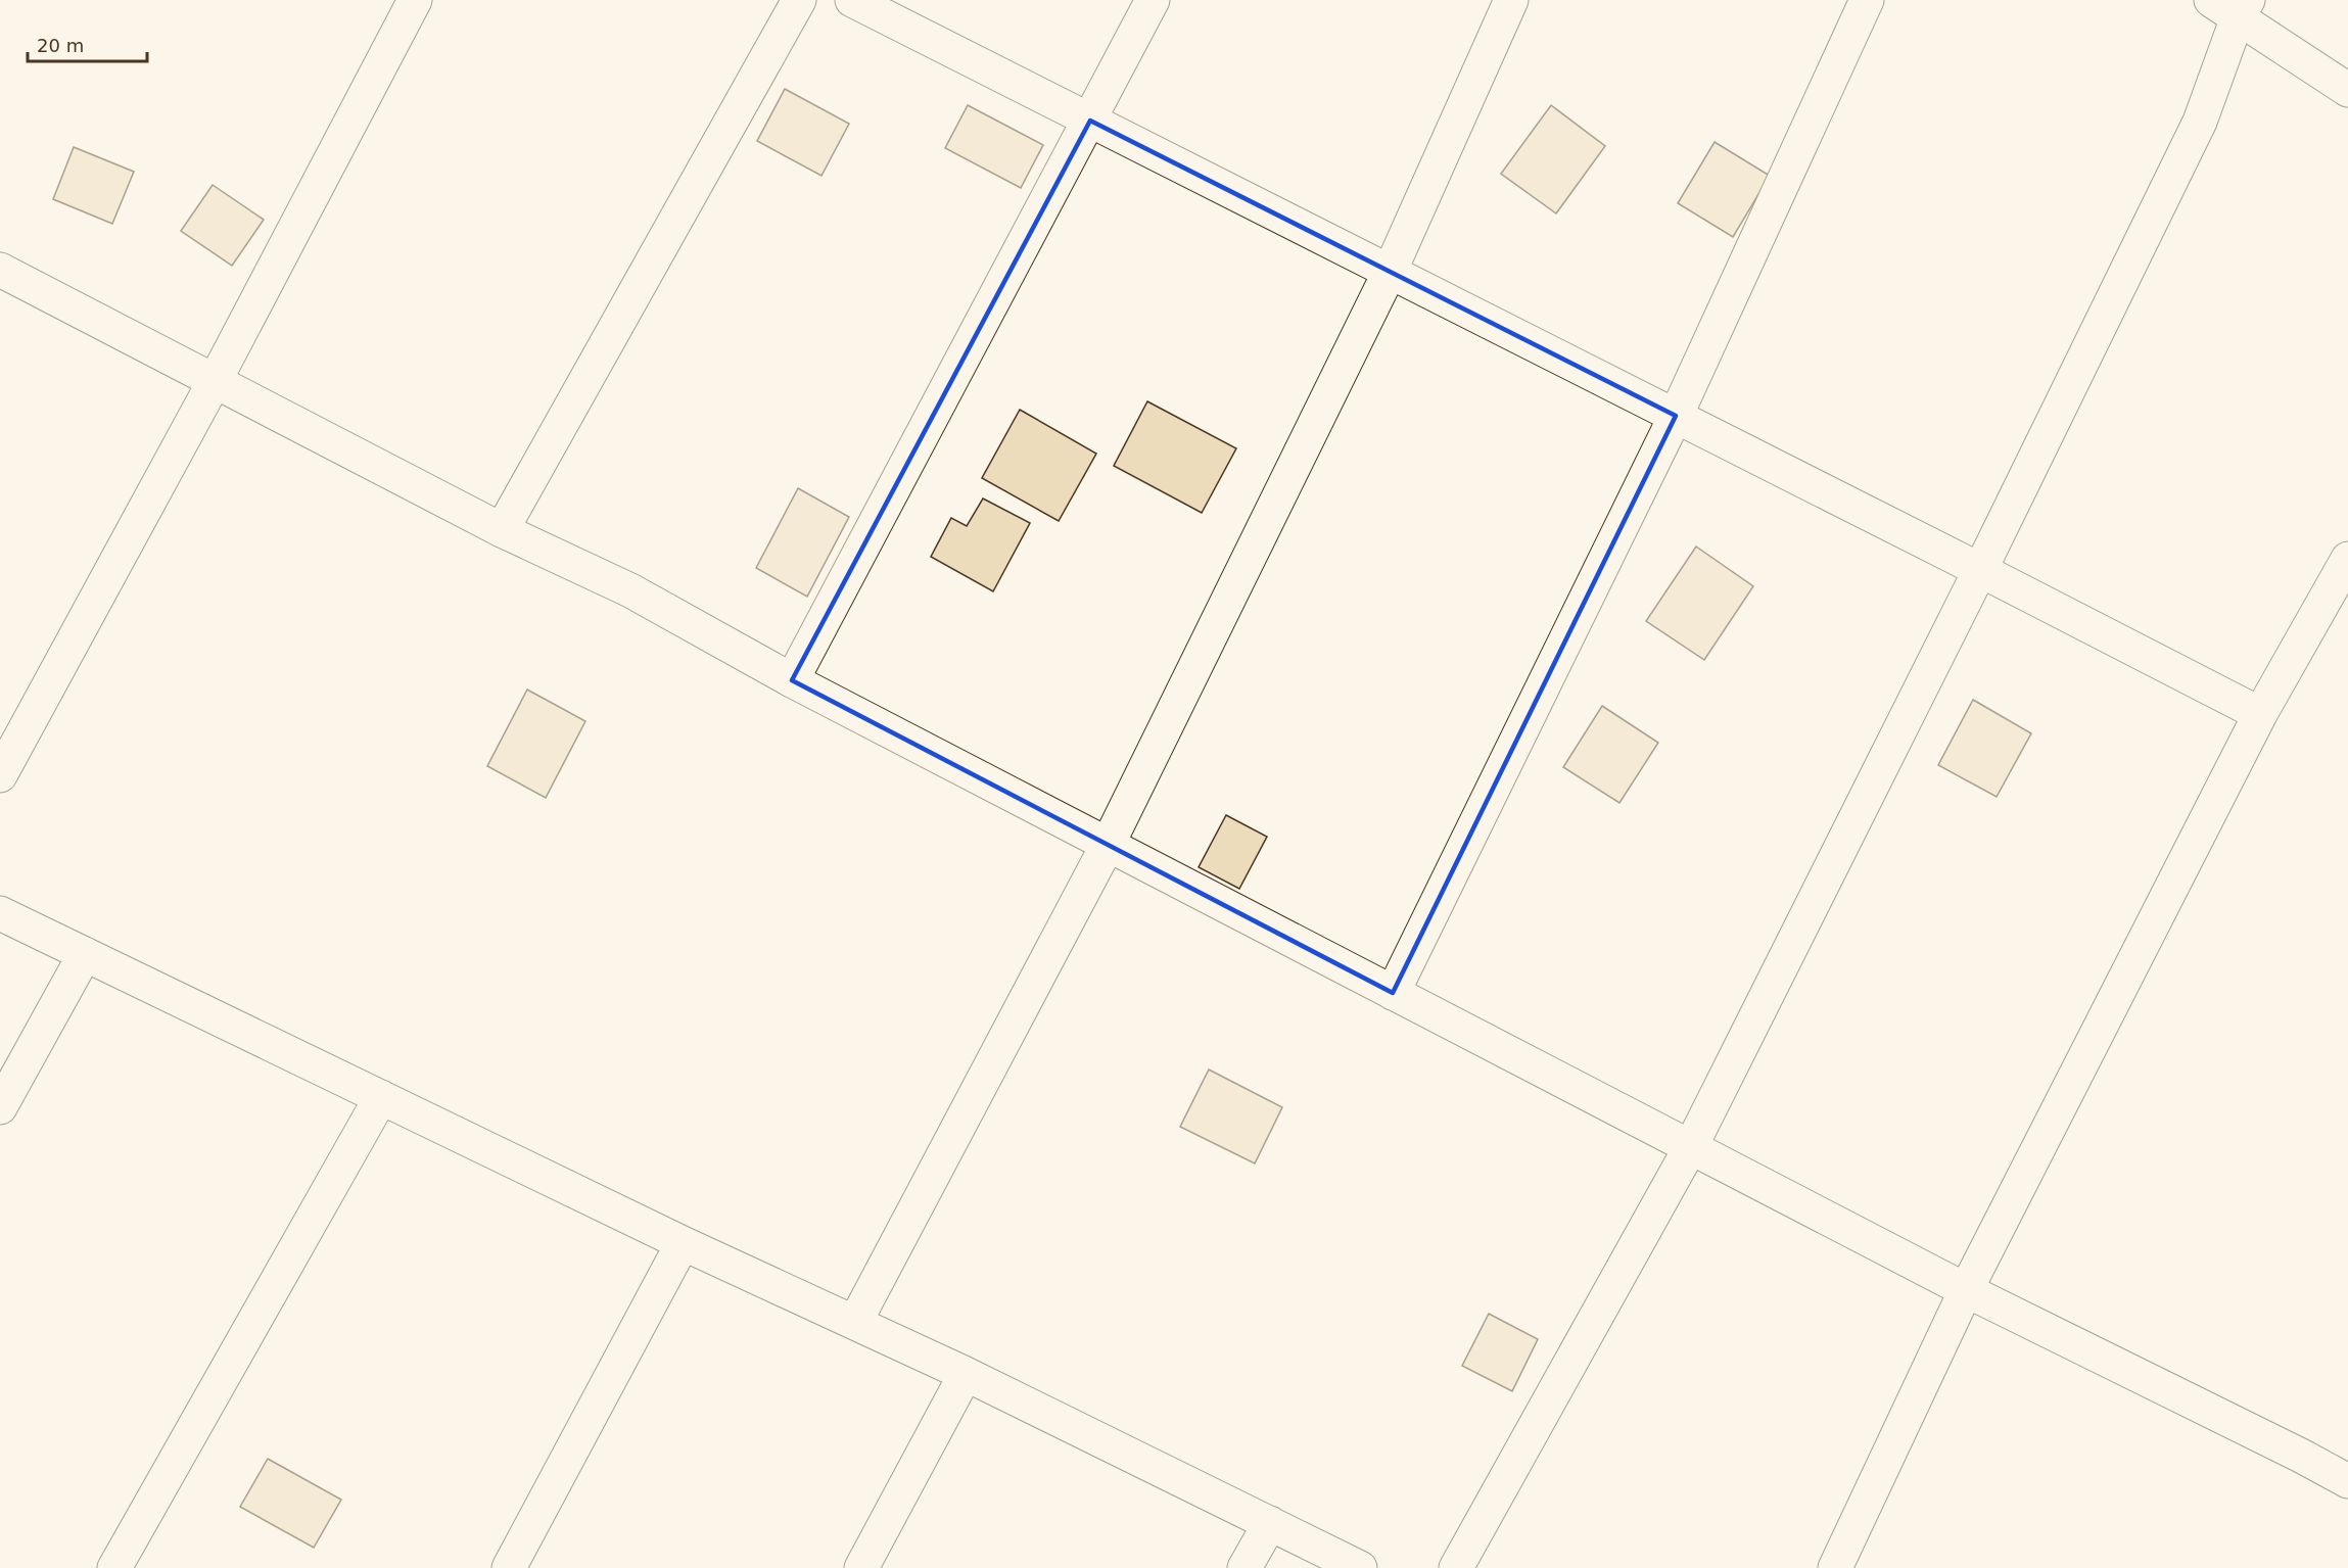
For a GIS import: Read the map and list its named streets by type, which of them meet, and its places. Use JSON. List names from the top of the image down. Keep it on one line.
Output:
{"scale_bar":"20 m"}
